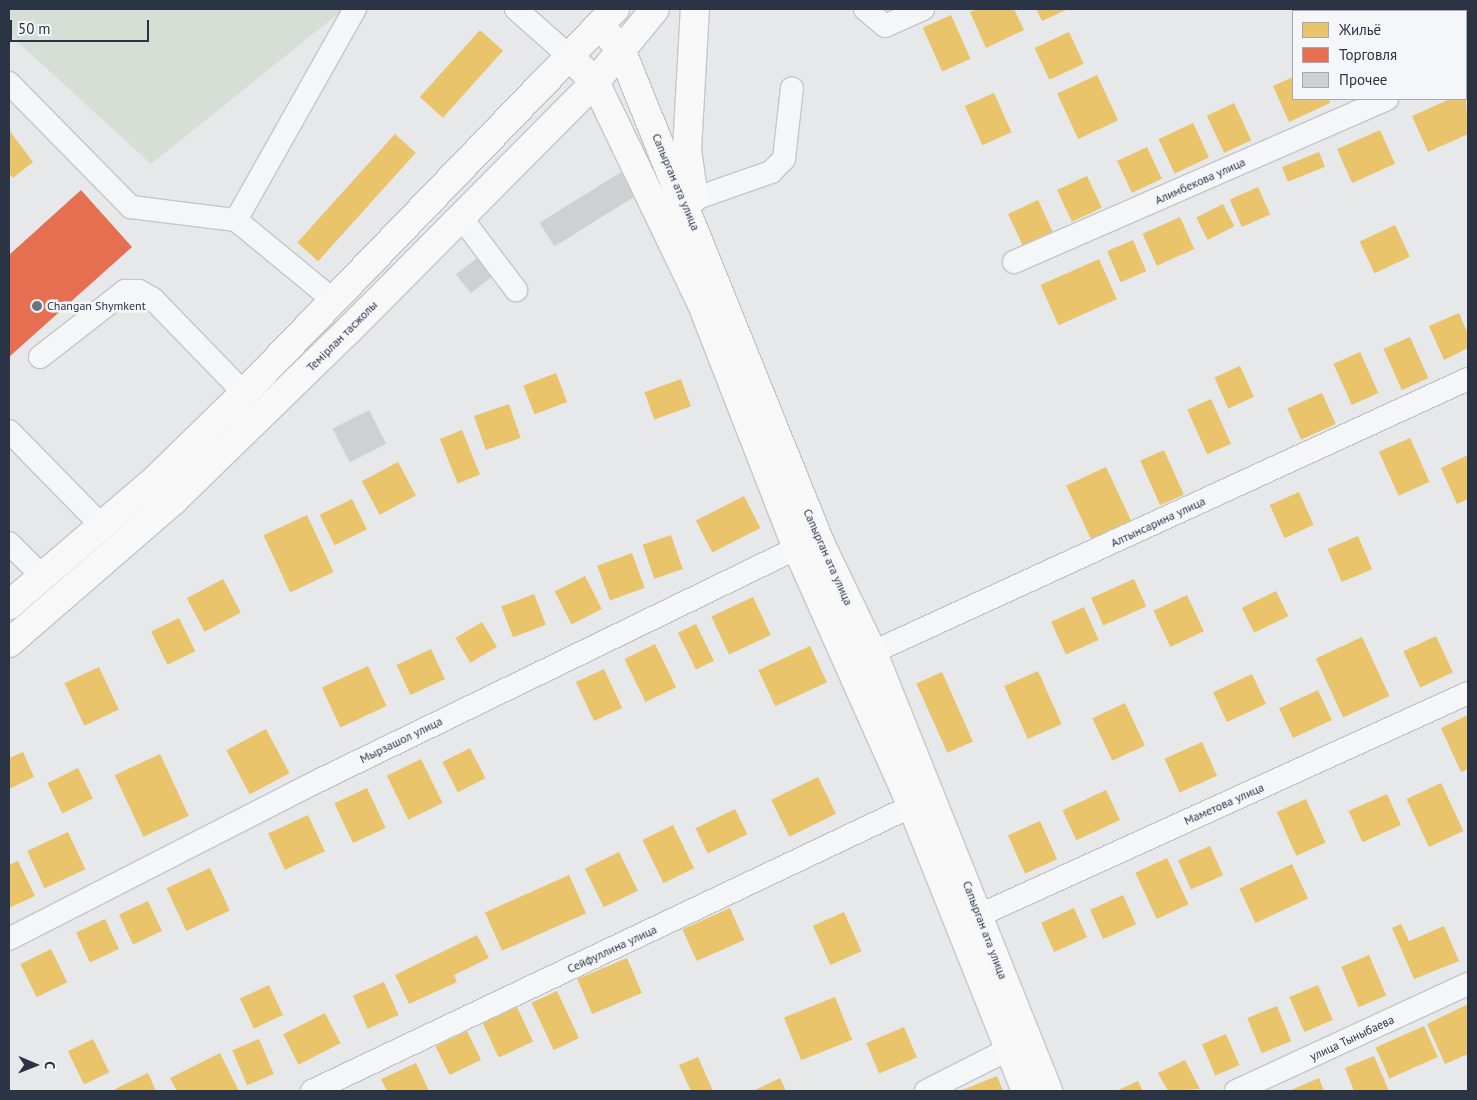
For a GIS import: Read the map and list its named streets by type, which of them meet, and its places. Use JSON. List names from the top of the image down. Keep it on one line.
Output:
{"streets":{"main road":["Сапырган ата улица","Темірлан тасжолы"],"street":["Алимбекова улица","Алтынсарина улица","Мырзашол улица","Маметова улица","Сейфуллина улица","улица Тыныбаева"]},"crossings":[["Сапырган ата улица","Темірлан тасжолы"],["Сапырган ата улица","Алтынсарина улица"],["Сапырган ата улица","Мырзашол улица"],["Сапырган ата улица","Маметова улица"],["Сапырган ата улица","Сейфуллина улица"]],"places":["Changan Shymkent"],"legend":["Жильё","Торговля","Прочее"],"scale_bar":"50 m","north":"right"}
